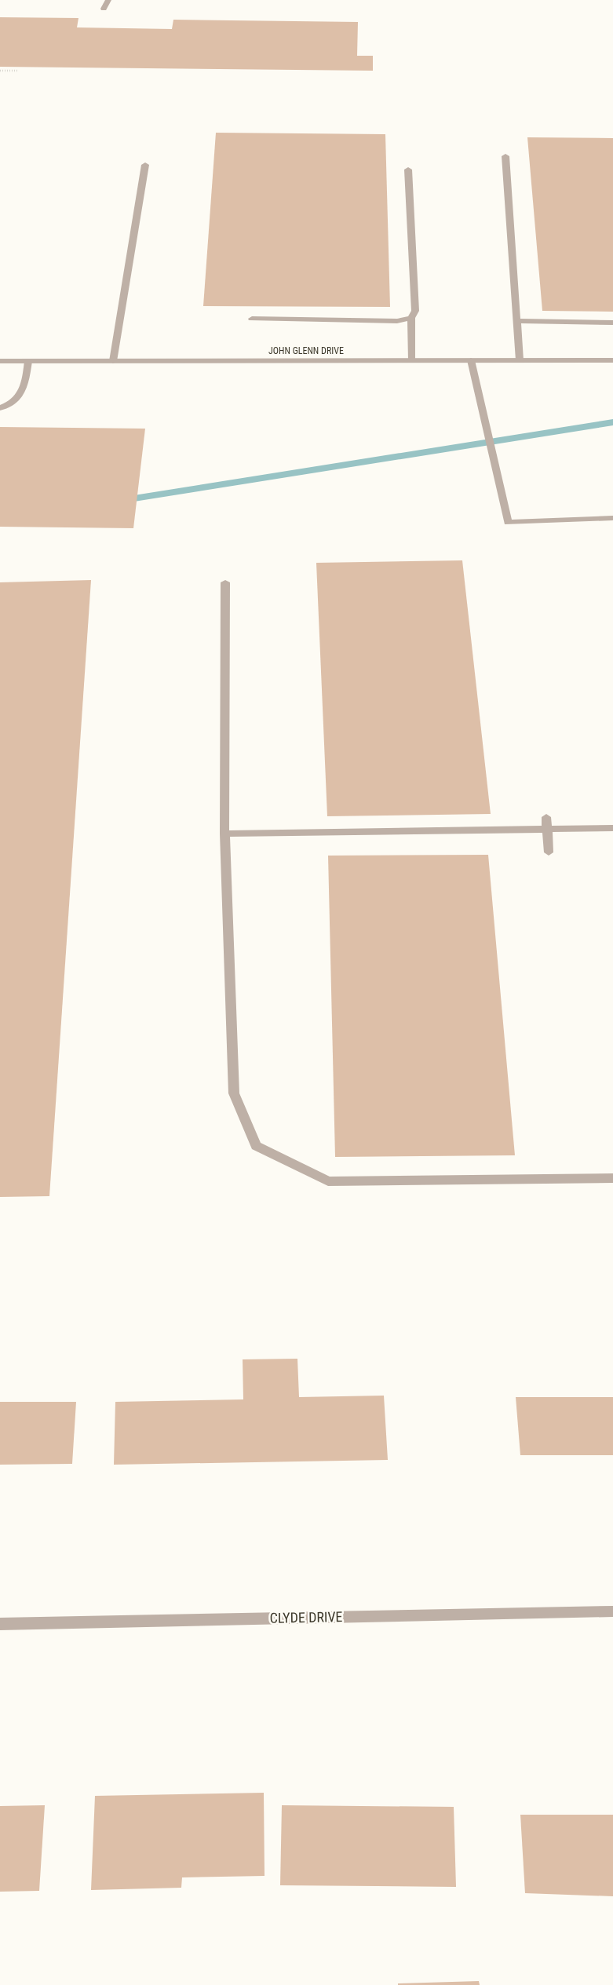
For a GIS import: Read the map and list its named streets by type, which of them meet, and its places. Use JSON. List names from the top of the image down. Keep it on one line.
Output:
{"streets":{"street":["JOHN GLENN DRIVE","CLYDE DRIVE"]}}
